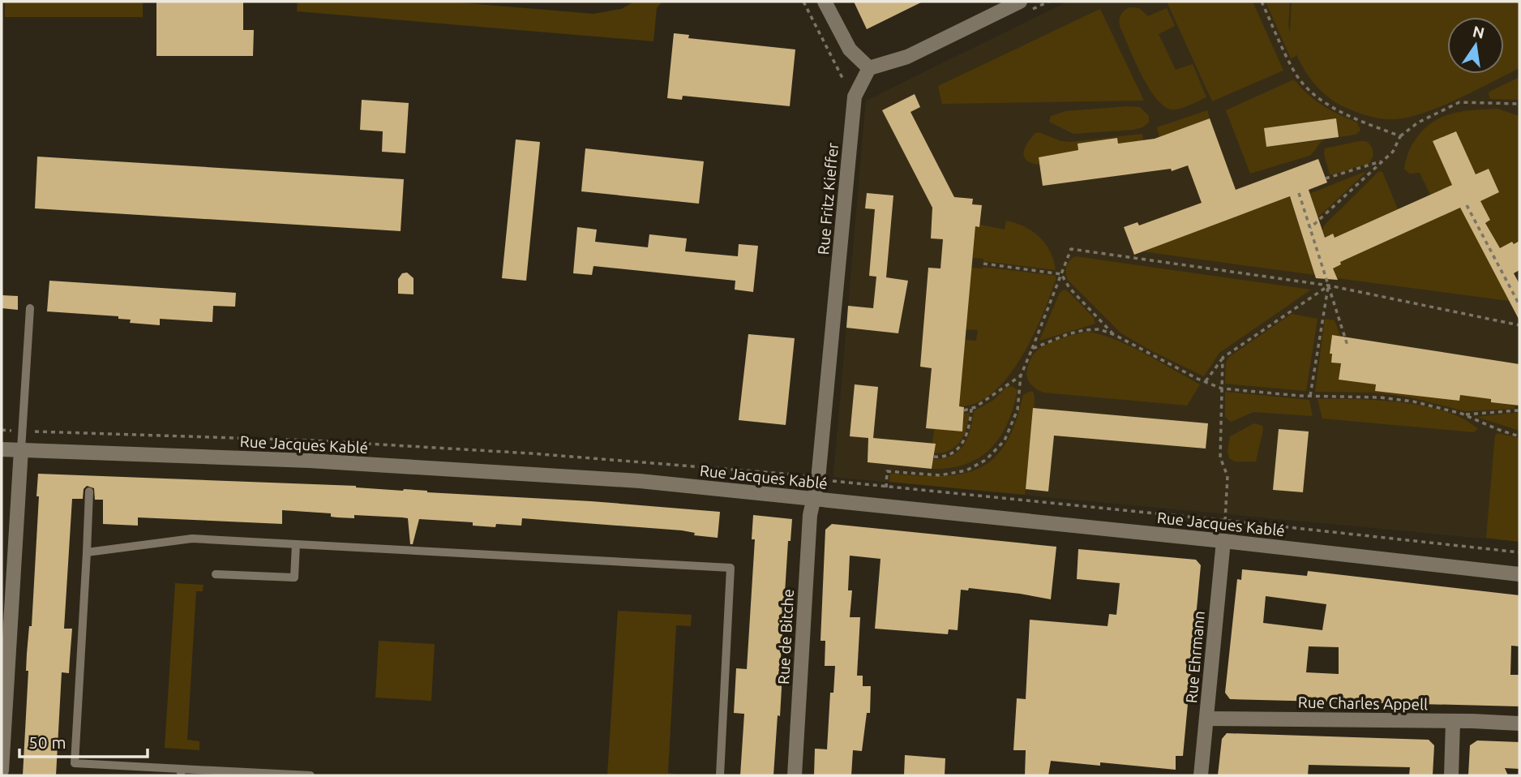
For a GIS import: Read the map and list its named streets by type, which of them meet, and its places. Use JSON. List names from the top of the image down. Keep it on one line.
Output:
{"streets":{"street":["Rue Fritz Kieffer","Rue Jacques Kablé","Rue de Bitche","Rue Ehrmann","Rue Charles Appell"]},"crossings":[["Rue Fritz Kieffer","Rue Jacques Kablé"],["Rue Fritz Kieffer","Rue de Bitche"],["Rue Jacques Kablé","Rue de Bitche"],["Rue Jacques Kablé","Rue Ehrmann"],["Rue Ehrmann","Rue Charles Appell"]],"scale_bar":"50 m","north":"top"}
